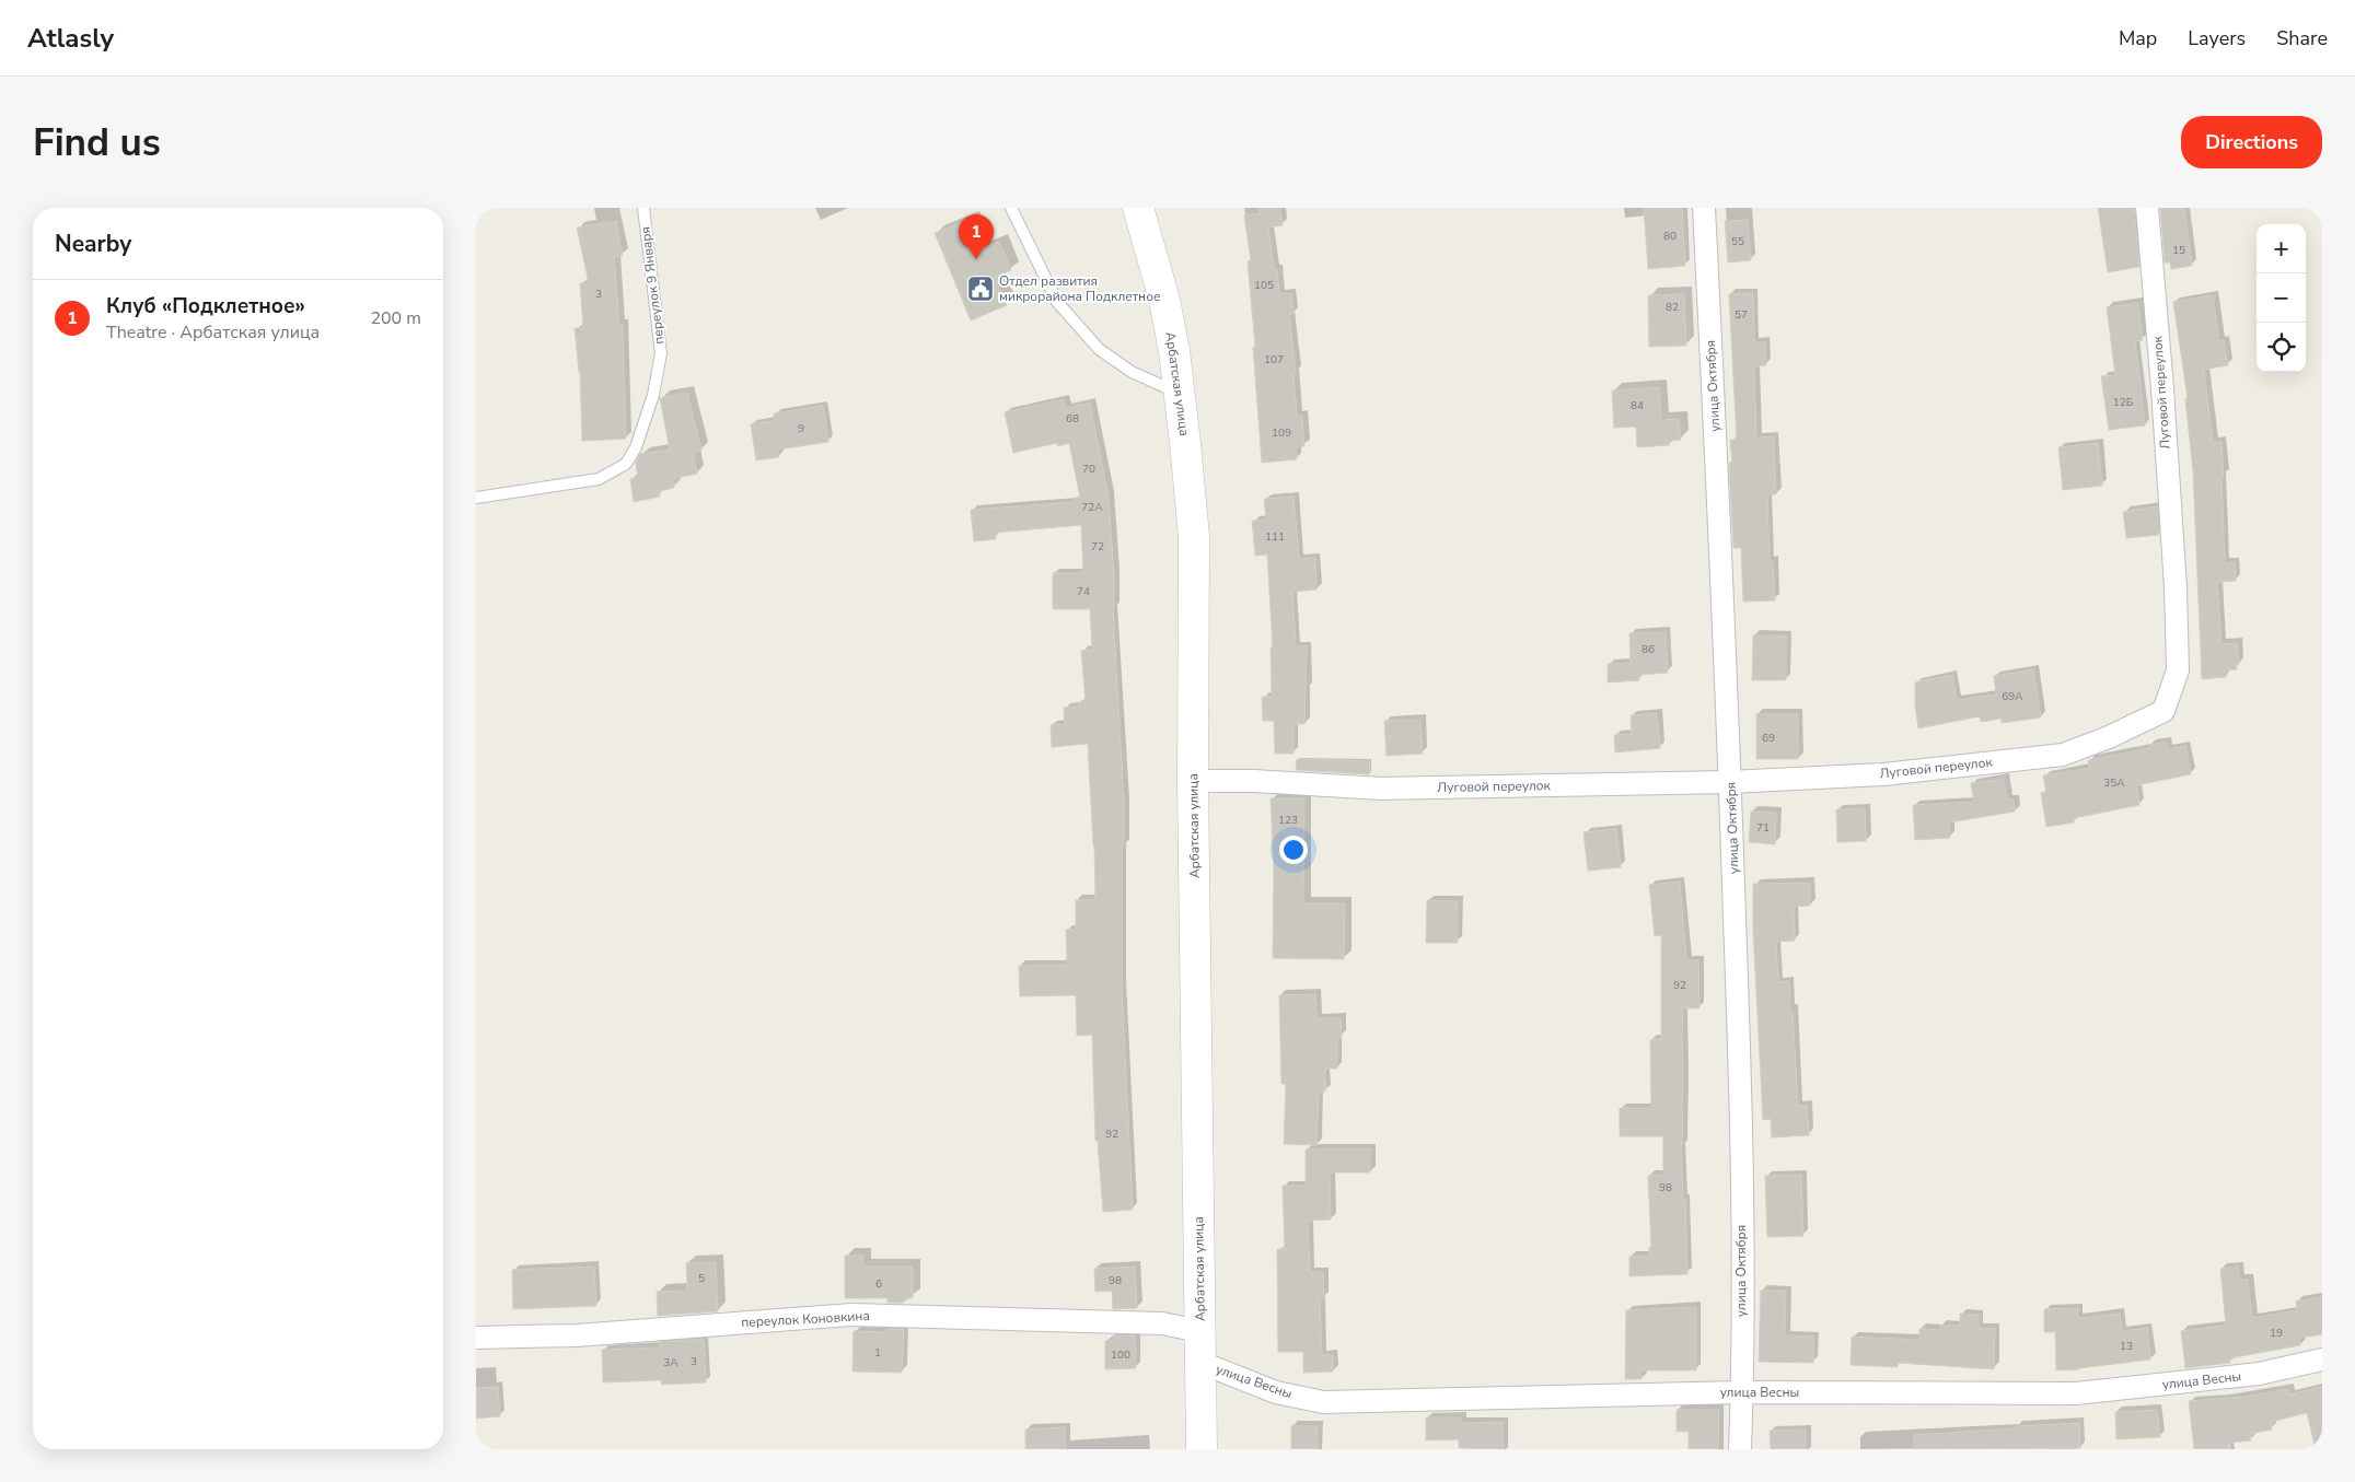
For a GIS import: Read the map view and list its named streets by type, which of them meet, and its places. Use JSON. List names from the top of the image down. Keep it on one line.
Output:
{"streets":{"main road":["Арбатская улица"],"street":["улица Октября","Луговой переулок","переулок Коновкина","улица Весны"],"lane":["переулок 9 Января"]},"crossings":[["Арбатская улица","Луговой переулок"],["Арбатская улица","переулок Коновкина"],["Арбатская улица","улица Весны"],["улица Октября","Луговой переулок"],["улица Октября","улица Весны"]],"places":{"public building":["Отдел развития микрорайона Подклетное"]},"house_numbers":["80","55","15","105","3","82","57","107","12Б","84","68","9","109","70","72А","111","72","74","86","69А","69","35А","123","71","92","92","98","5","98","6","19","13","1","100","3","3А"],"page":{"header":"Atlasly","nav":["Map","Layers","Share"],"buttons":"Directions","title":"Find us","heading":"Nearby","pins":"1","map_buttons":["+","−"],"list":[{"mark":"1","name":"Клуб «Подклетное»","note":"Theatre · Арбатская улица","value":"200 m"}]}}
